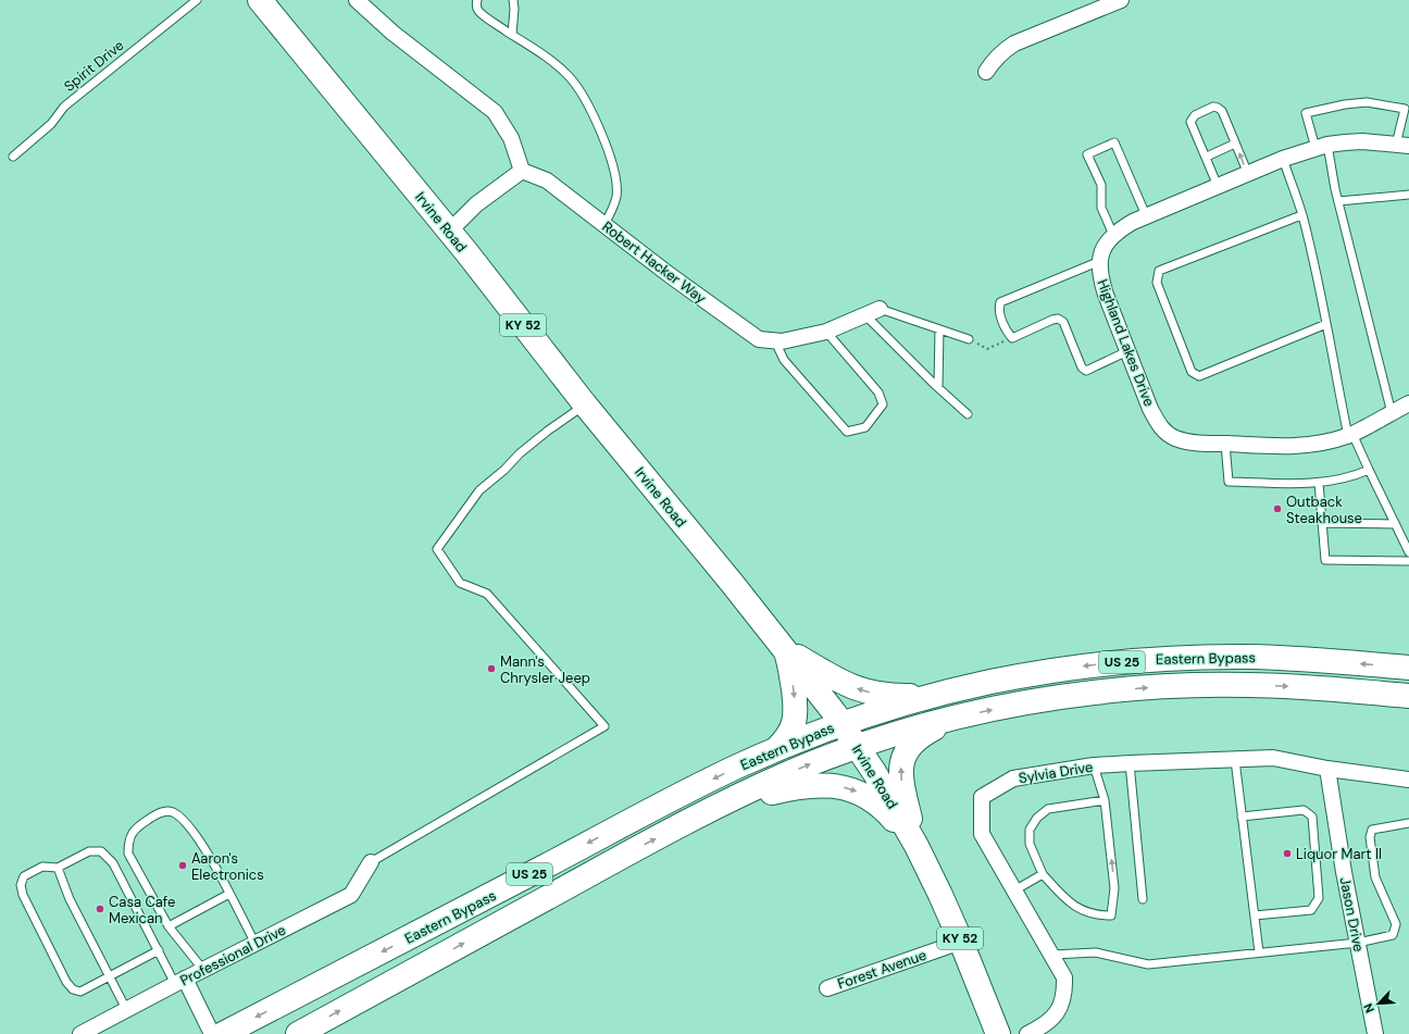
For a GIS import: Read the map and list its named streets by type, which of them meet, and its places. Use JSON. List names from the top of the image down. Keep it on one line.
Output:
{"streets":{"main road":["Irvine Road","KY 52","Eastern Bypass","US 25"],"street":["Robert Hacker Way","Highland Lakes Drive","Sylvia Drive","Jason Drive","Professional Drive","Forest Avenue"],"lane":["Spirit Drive"]},"crossings":[["Irvine Road","Eastern Bypass"],["Irvine Road","Forest Avenue"],["Sylvia Drive","Jason Drive"]],"places":["Outback Steakhouse","Mann's Chrysler Jeep","Liquor Mart II","Aaron's Electronics","Casa Cafe Mexican"],"north":"bottom left"}
